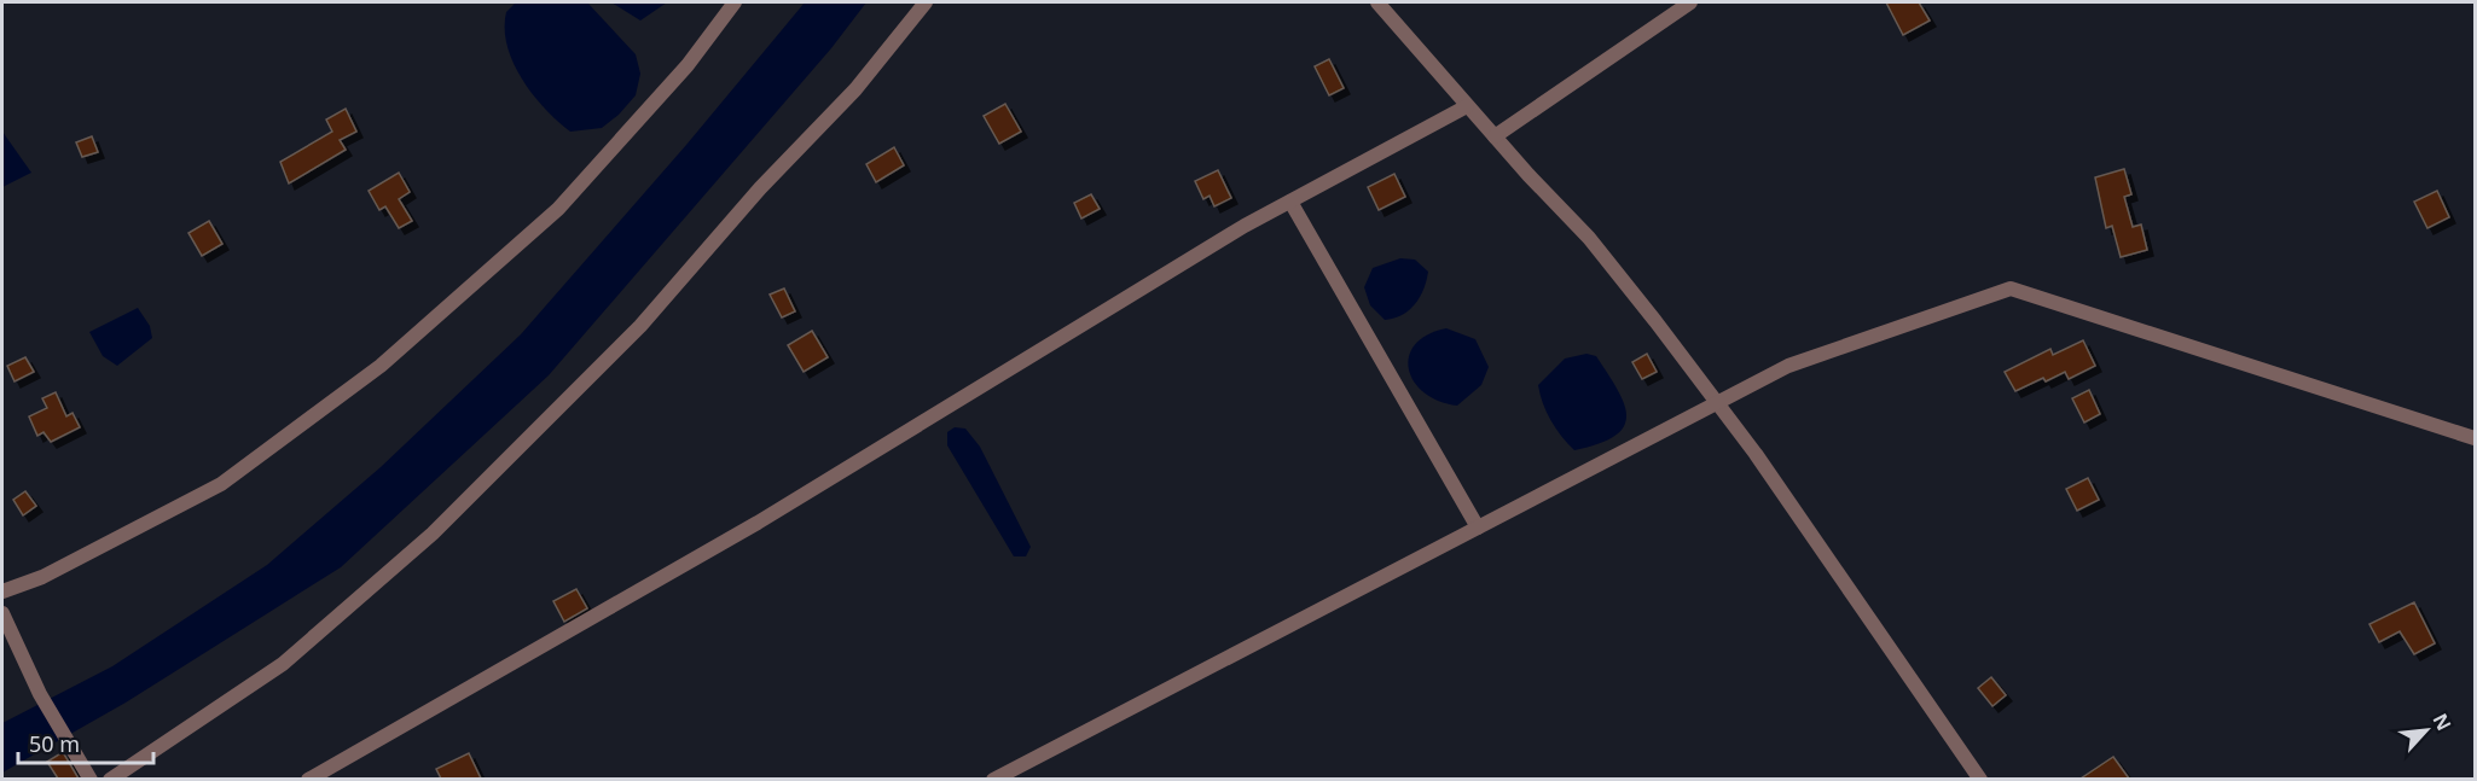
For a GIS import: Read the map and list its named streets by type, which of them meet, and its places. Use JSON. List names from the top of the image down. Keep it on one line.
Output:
{"scale_bar":"50 m","north":"top right"}
